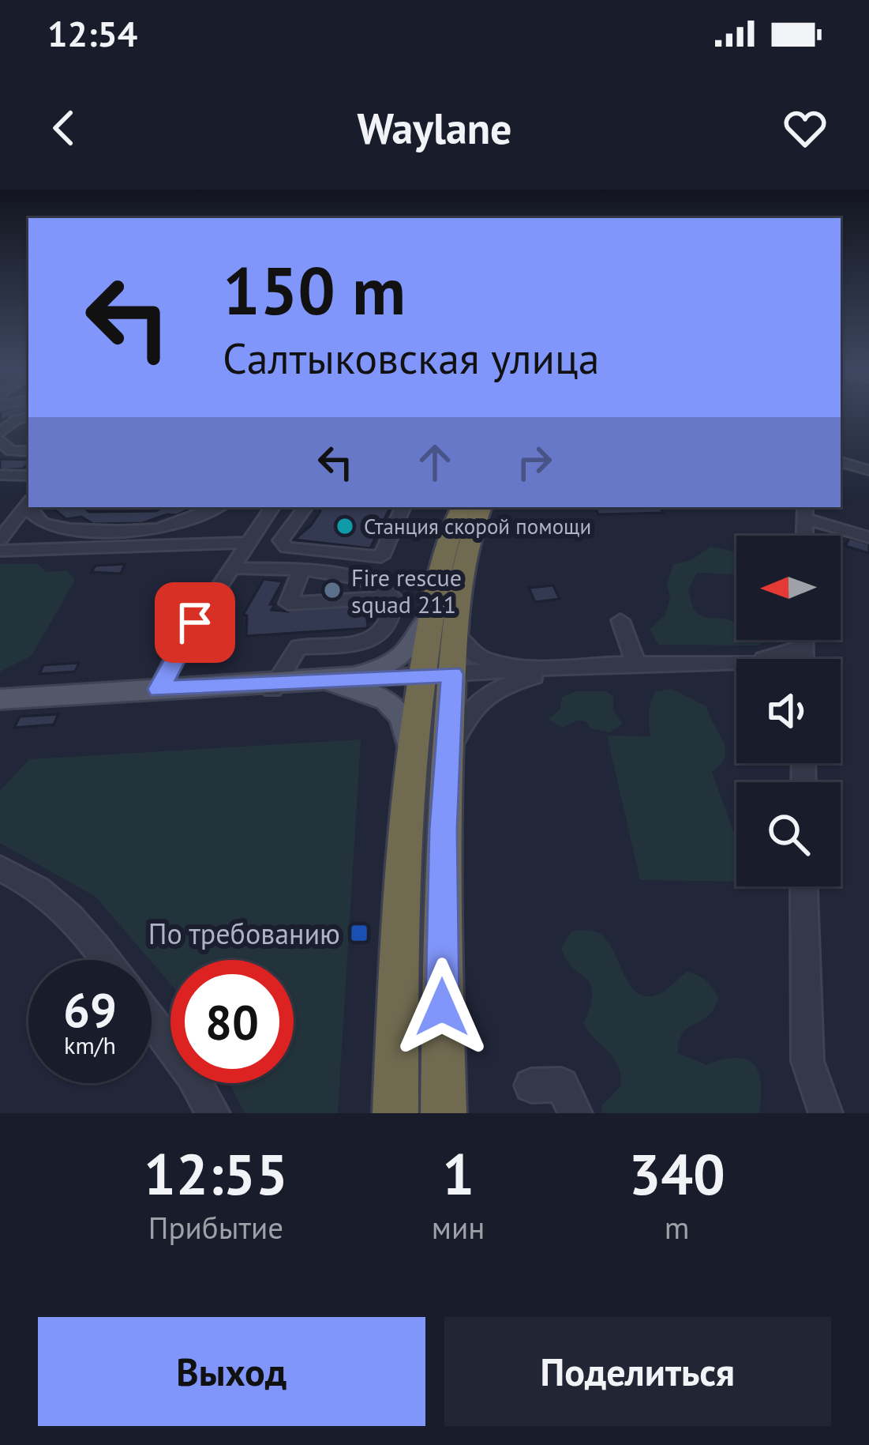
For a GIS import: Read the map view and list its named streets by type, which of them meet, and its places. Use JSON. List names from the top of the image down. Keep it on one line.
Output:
{"places":{"other":["Станция скорой помощи","Fire rescue squad 211"],"transit":["По требованию"]},"north":"left","page":{"status":"12:54","header":"Waylane","turn":["150 m","Салтыковская улица"],"speed":"69 km/h","limit":"80","eta":["12:55","Прибытие","1","мин","340","m"],"buttons":["Выход","Поделиться"]}}
